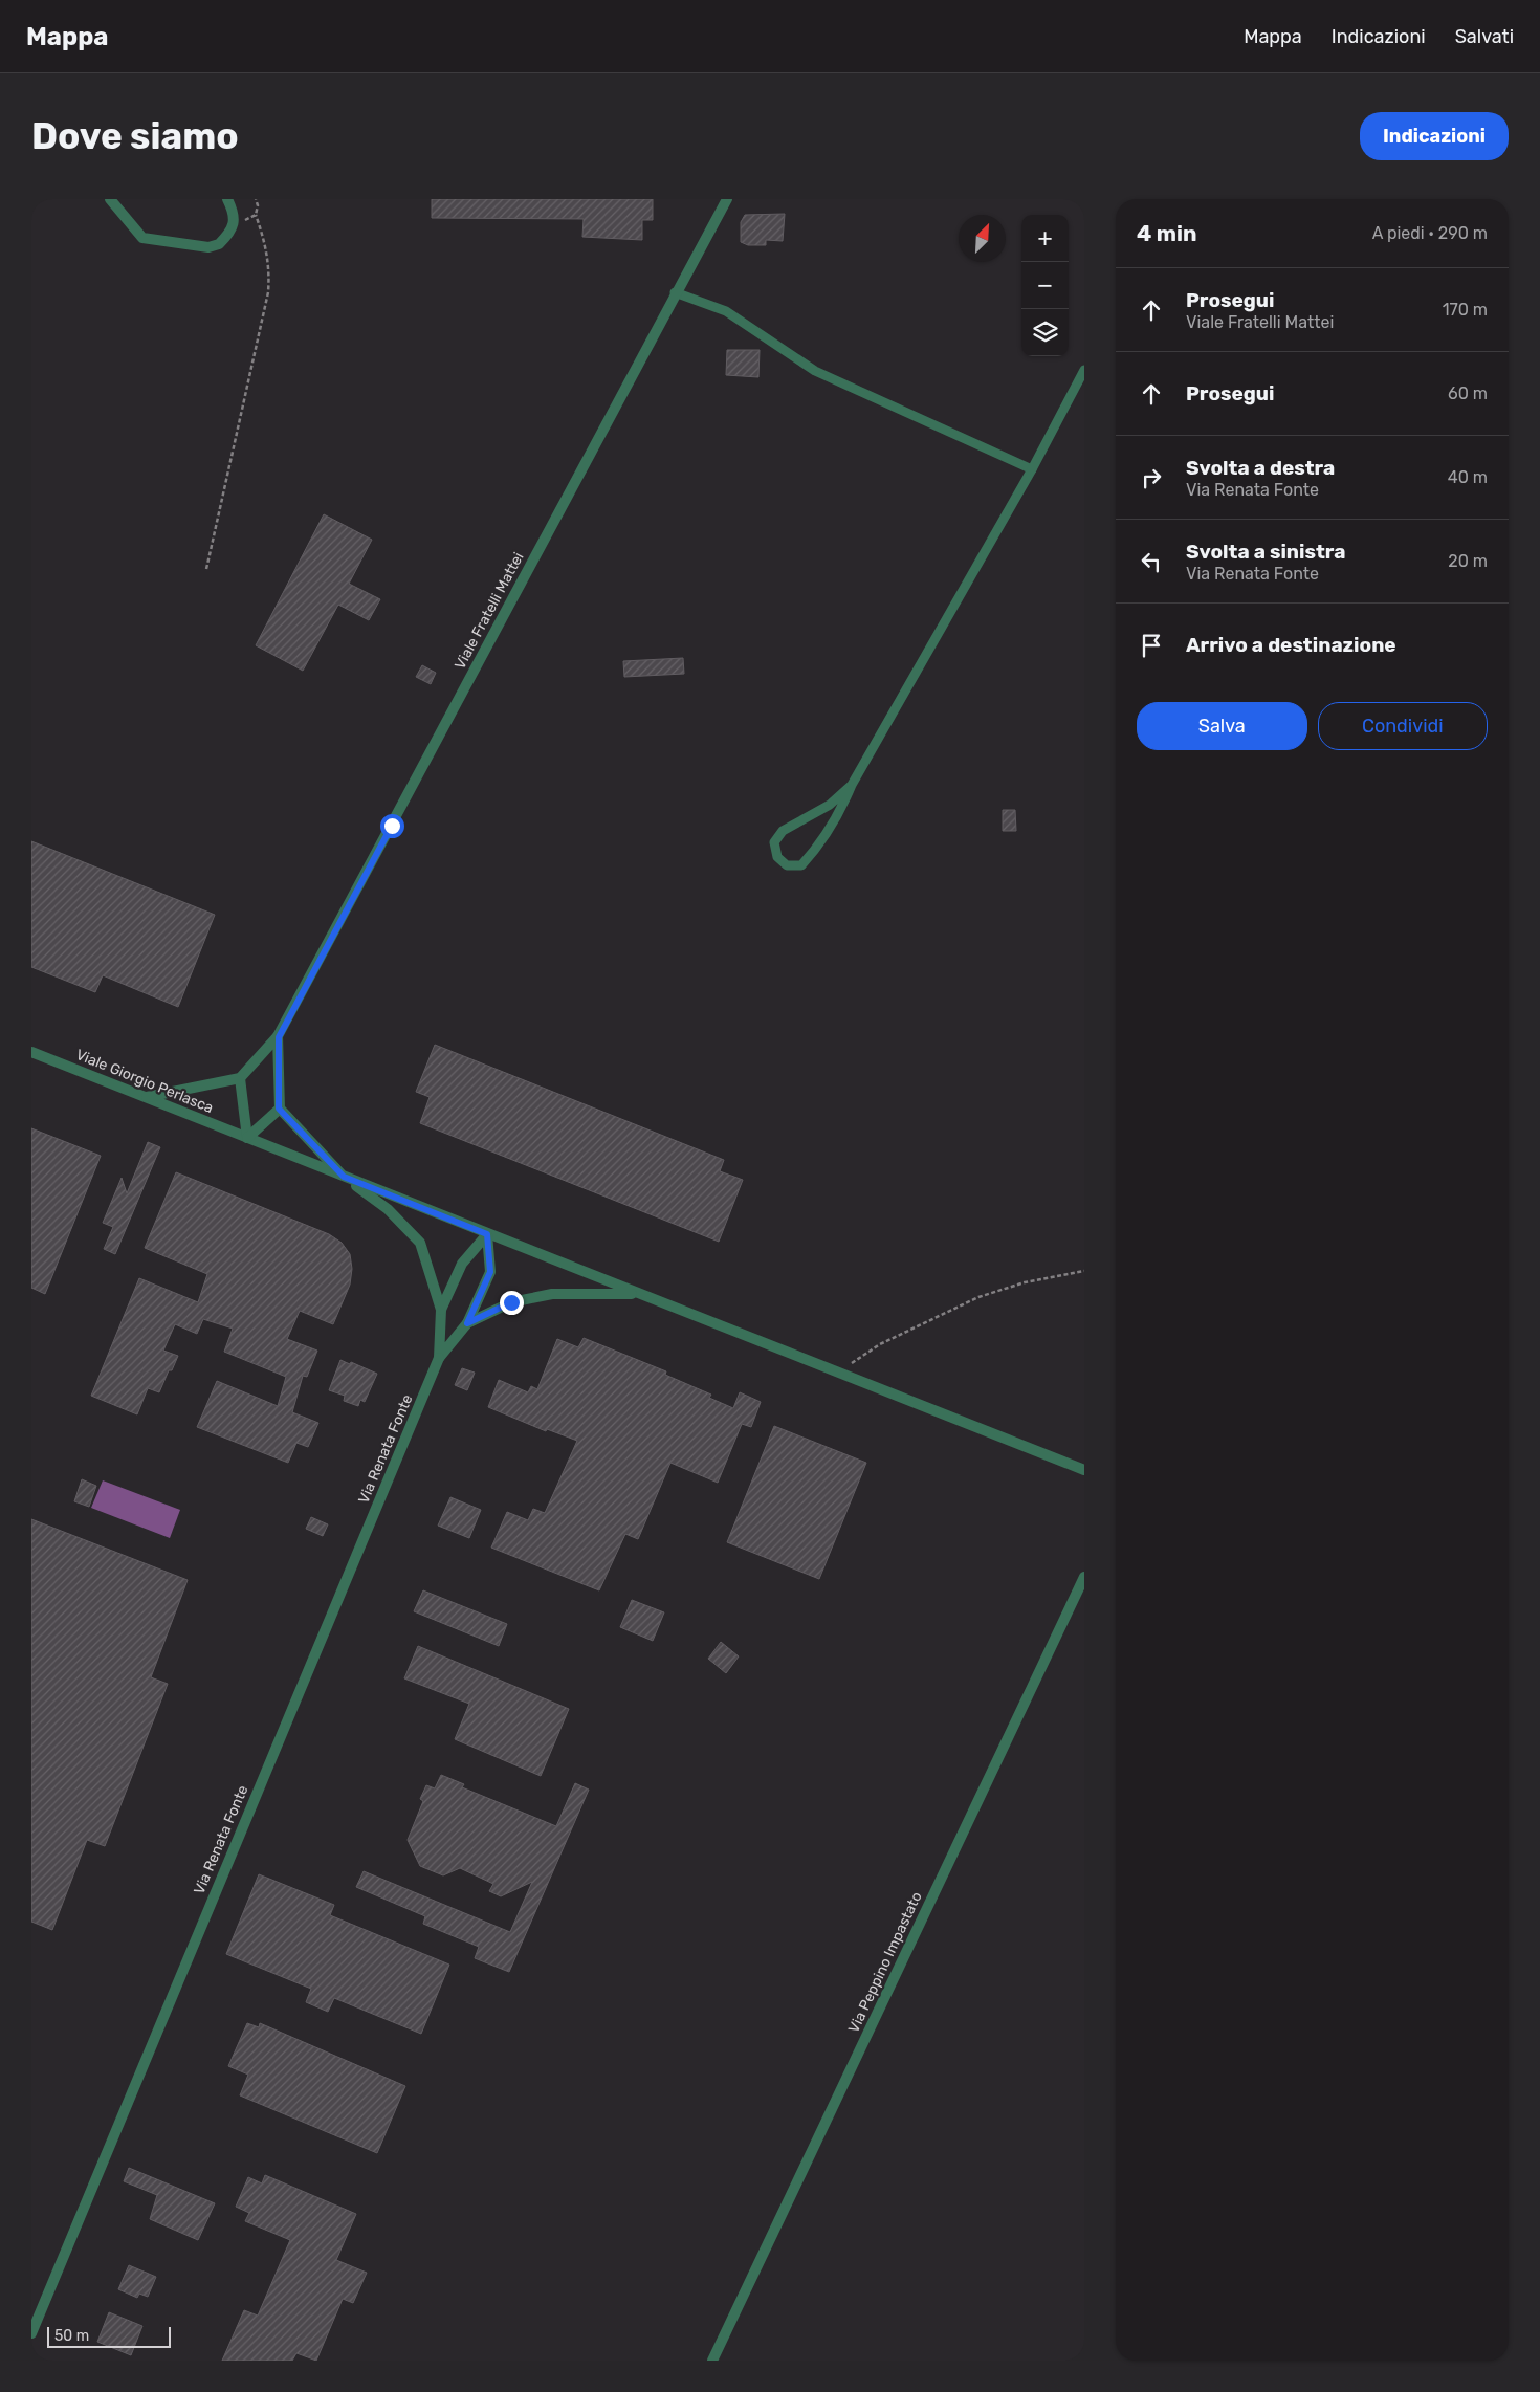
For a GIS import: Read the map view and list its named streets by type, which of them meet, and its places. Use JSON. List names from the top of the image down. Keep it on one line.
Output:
{"streets":{"street":["Viale Fratelli Mattei","Viale Giorgio Perlasca","Via Renata Fonte","Via Peppino Impastato"]},"crossings":[["Viale Giorgio Perlasca","Via Renata Fonte"]],"scale_bar":"50 m","north":"top right","page":{"header":"Mappa","nav":["Mappa","Indicazioni","Salvati"],"buttons":["Indicazioni",["Salva","Condividi"]],"title":"Dove siamo","heading":["4 min","A piedi · 290 m"],"map_buttons":["+","−"],"list":[["Prosegui","Viale Fratelli Mattei","170 m"],["Prosegui","60 m"],["Svolta a destra","Via Renata Fonte","40 m"],["Svolta a sinistra","Via Renata Fonte","20 m"],"Arrivo a destinazione"],"scale":"50 m"}}
